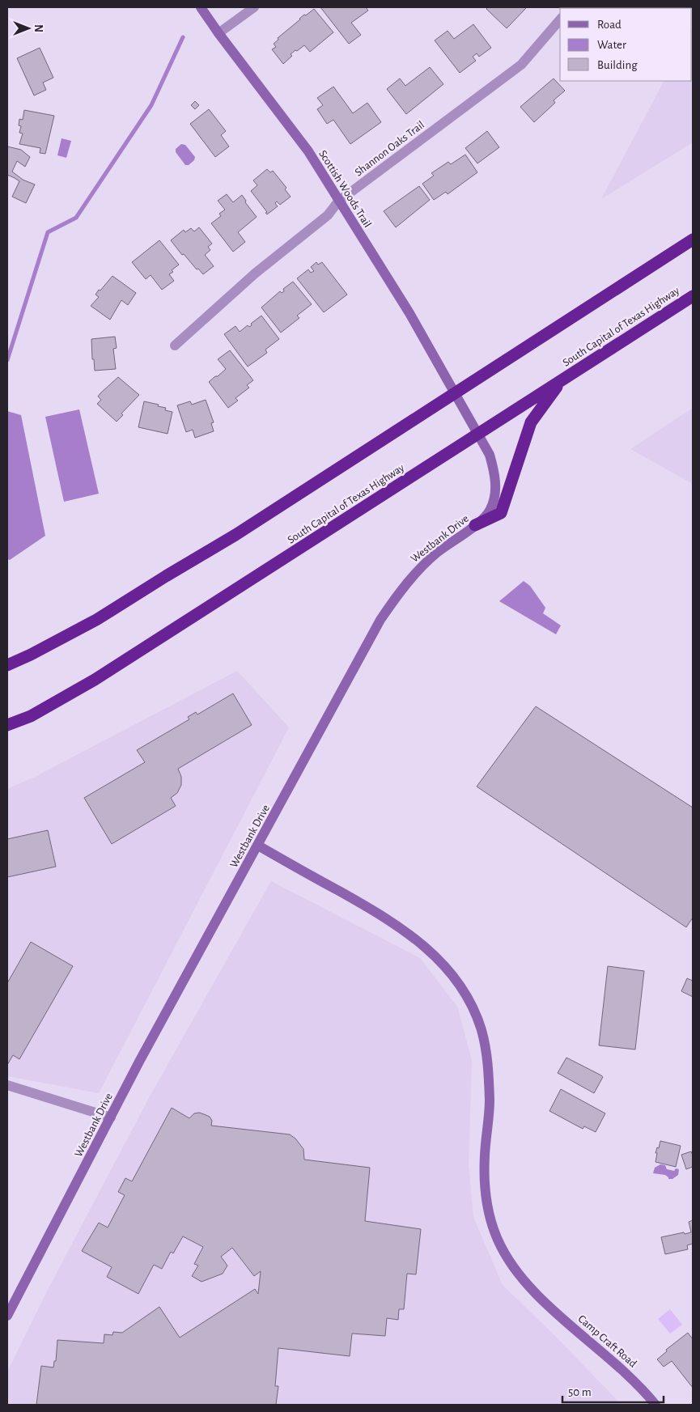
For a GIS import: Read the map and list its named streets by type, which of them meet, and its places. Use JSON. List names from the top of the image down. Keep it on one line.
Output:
{"streets":{"highway":["South Capital of Texas Highway"],"street":["Shannon Oaks Trail","Scottish Woods Trail","Westbank Drive","Camp Craft Road"]},"crossings":[["Shannon Oaks Trail","Scottish Woods Trail"],["Scottish Woods Trail","Westbank Drive"],["South Capital of Texas Highway","Westbank Drive"],["Westbank Drive","Camp Craft Road"]],"legend":["Road","Water","Building"],"scale_bar":"50 m","north":"right"}
